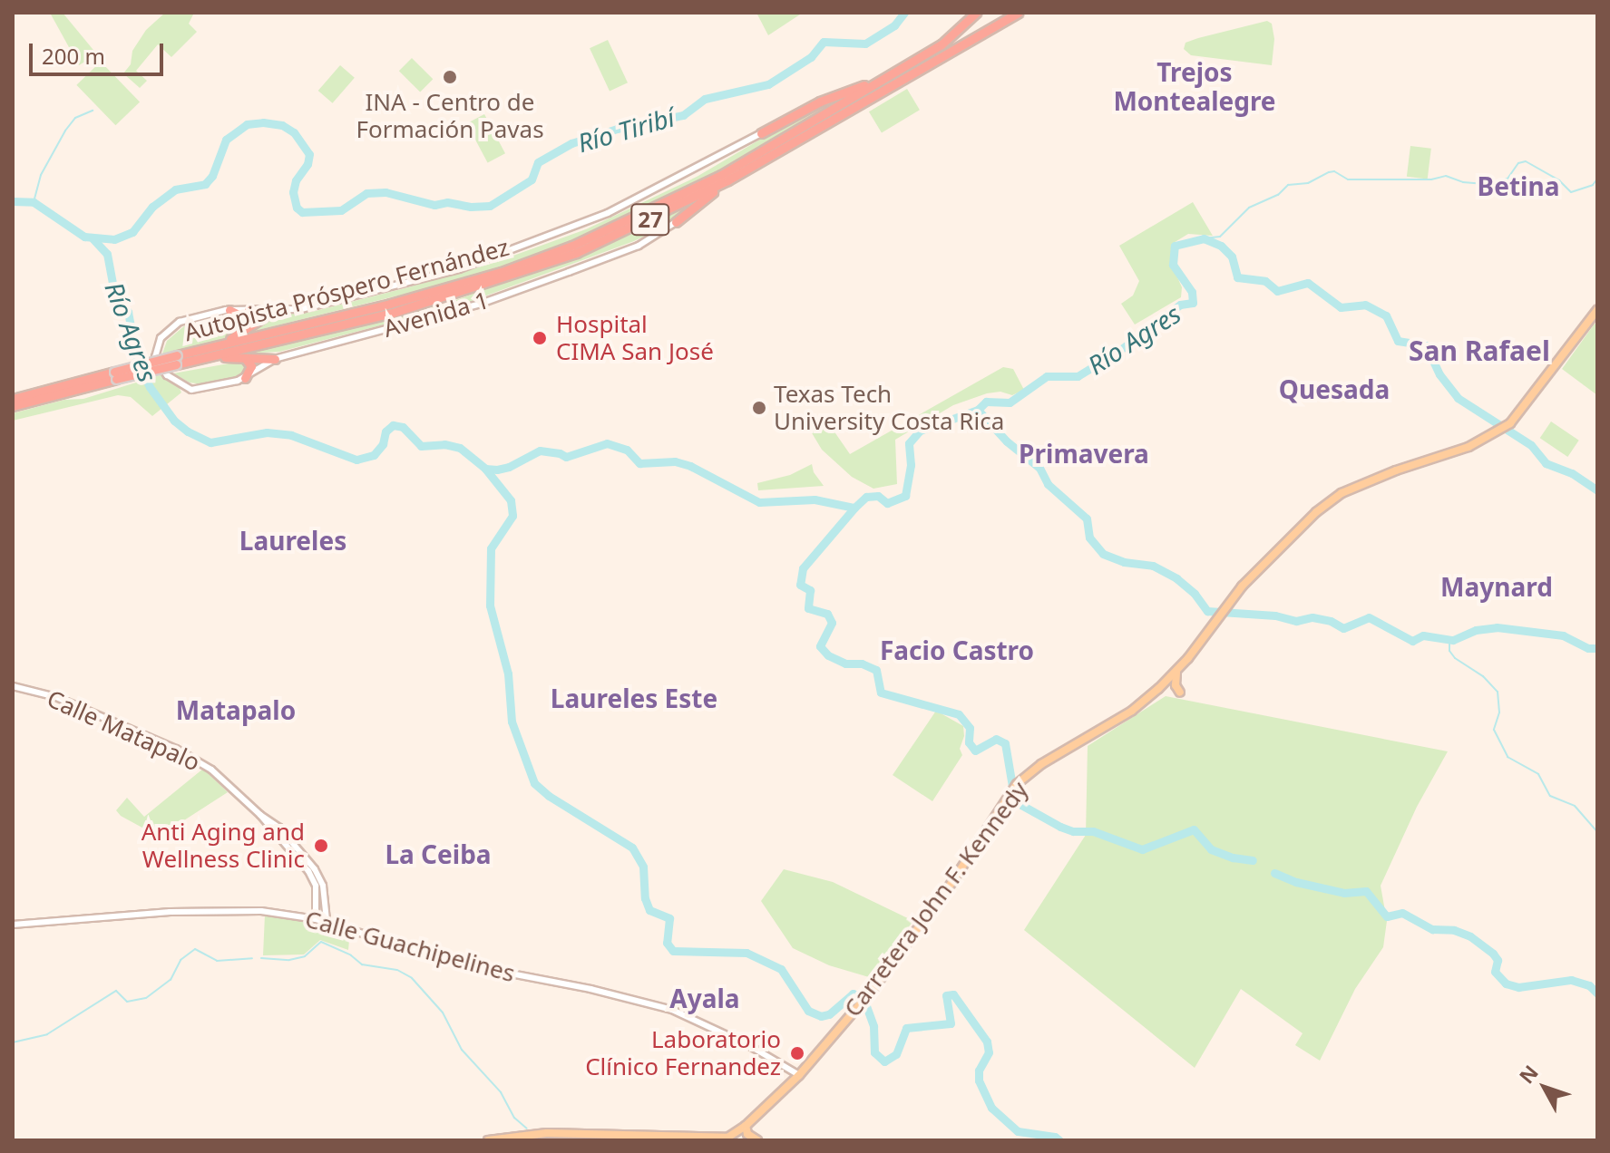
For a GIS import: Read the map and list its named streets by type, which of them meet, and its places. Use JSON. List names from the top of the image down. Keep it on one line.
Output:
{"streets":{"highway":["27","Autopista Próspero Fernández"],"main road":["Carretera John F. Kennedy"],"street":["Avenida 1","Calle Matapalo","Calle Guachipelines"]},"crossings":[["Calle Matapalo","Calle Guachipelines"],["Carretera John F. Kennedy","Calle Guachipelines"]],"districts":["Trejos Montealegre","Betina","San Rafael","Quesada","Primavera","Laureles","Maynard","Facio Castro","Laureles Este","Matapalo","La Ceiba","Ayala"],"water":["Río Tiribí","Río Agres"],"places":["INA - Centro de Formación Pavas","Hospital CIMA San José","Texas Tech University Costa Rica","Anti Aging and Wellness Clinic","Laboratorio Clínico Fernandez"],"scale_bar":"200 m","north":"top left"}
